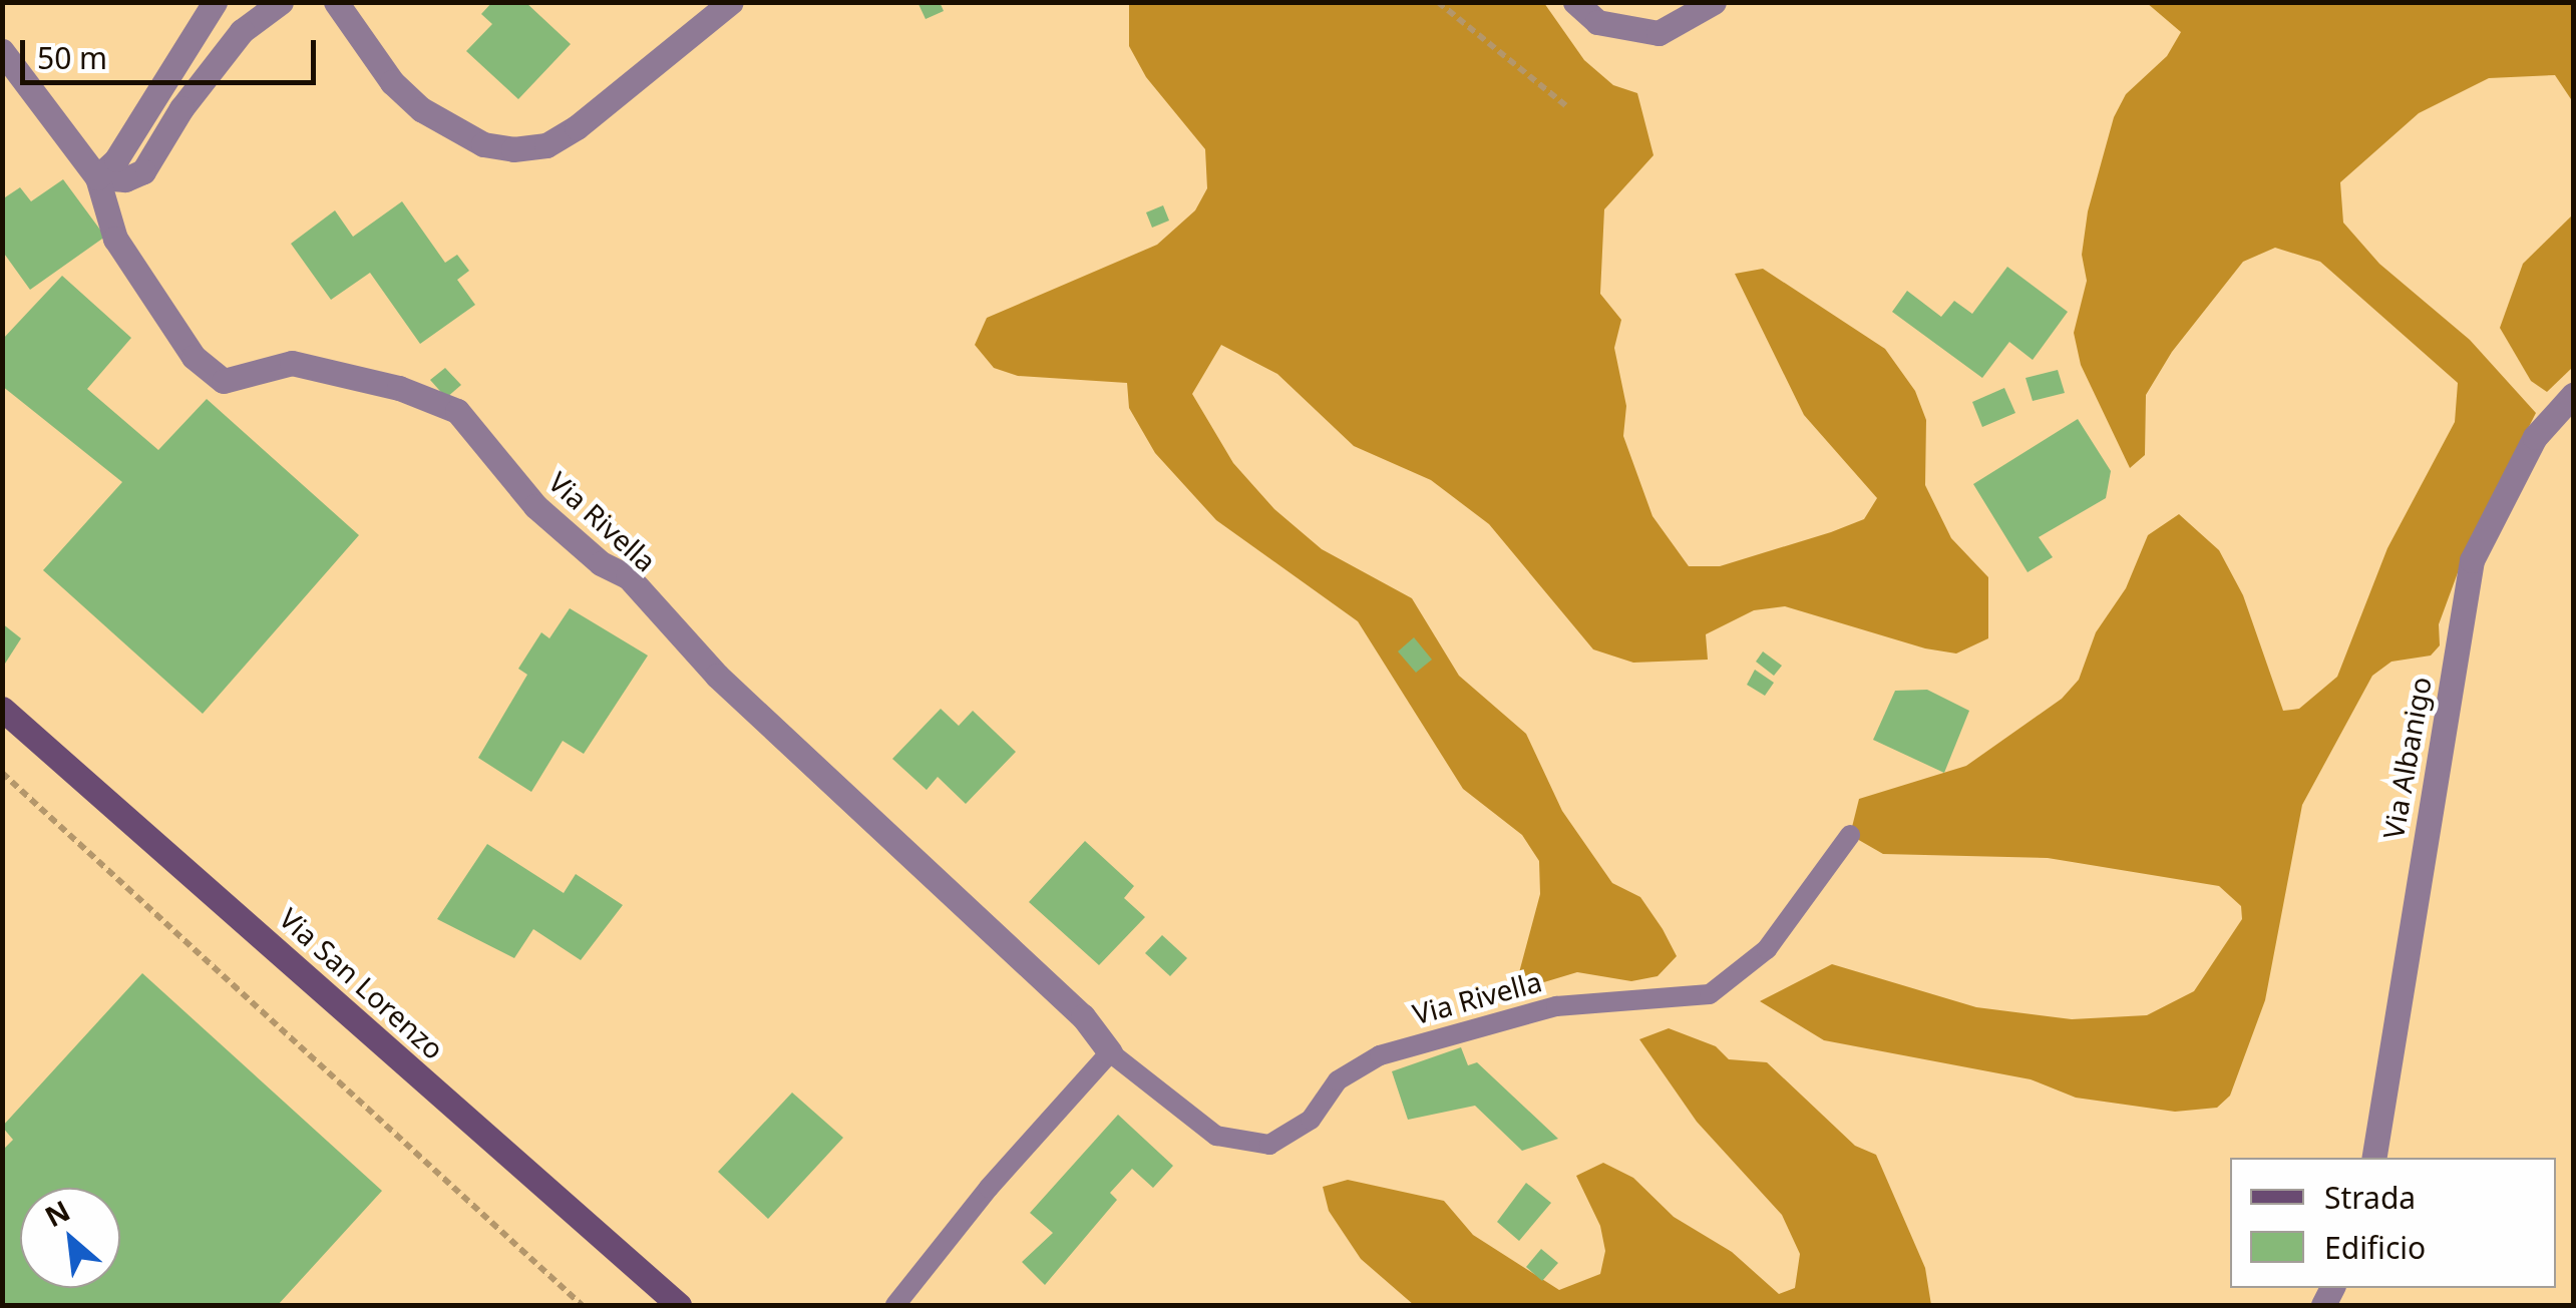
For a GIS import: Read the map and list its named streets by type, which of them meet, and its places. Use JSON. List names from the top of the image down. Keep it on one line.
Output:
{"streets":{"main road":["Via San Lorenzo"],"street":["Via Rivella","Via Albanigo"]},"legend":["Strada","Edificio"],"scale_bar":"50 m","north":"top left"}
